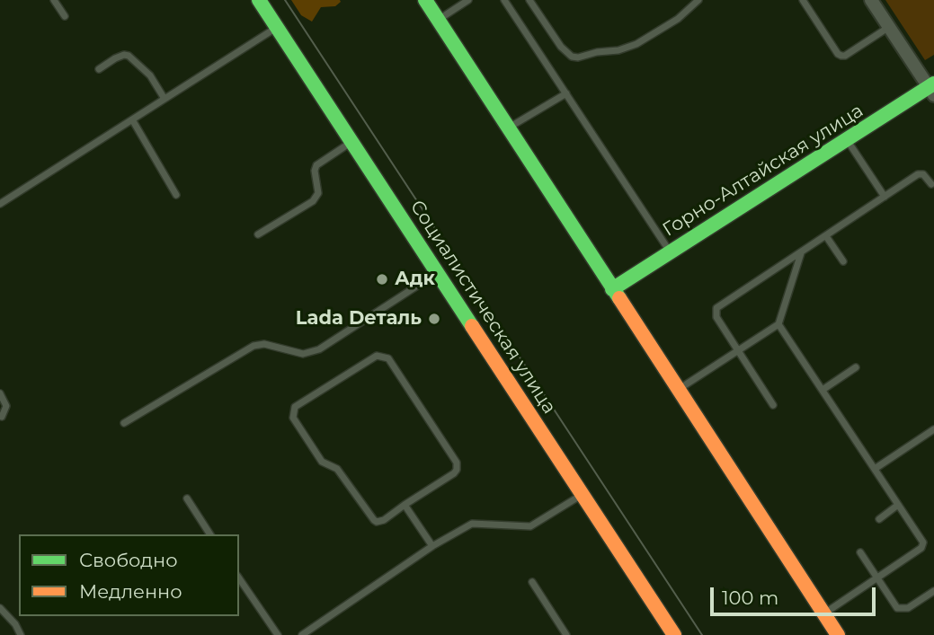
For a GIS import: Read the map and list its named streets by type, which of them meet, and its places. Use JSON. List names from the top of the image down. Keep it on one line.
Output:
{"streets":{"street":["Горно-Алтайская улица","Социалистическая улица"]},"places":["Адк","Lada Dеталь"],"legend":["Свободно","Медленно"],"scale_bar":"100 m"}
